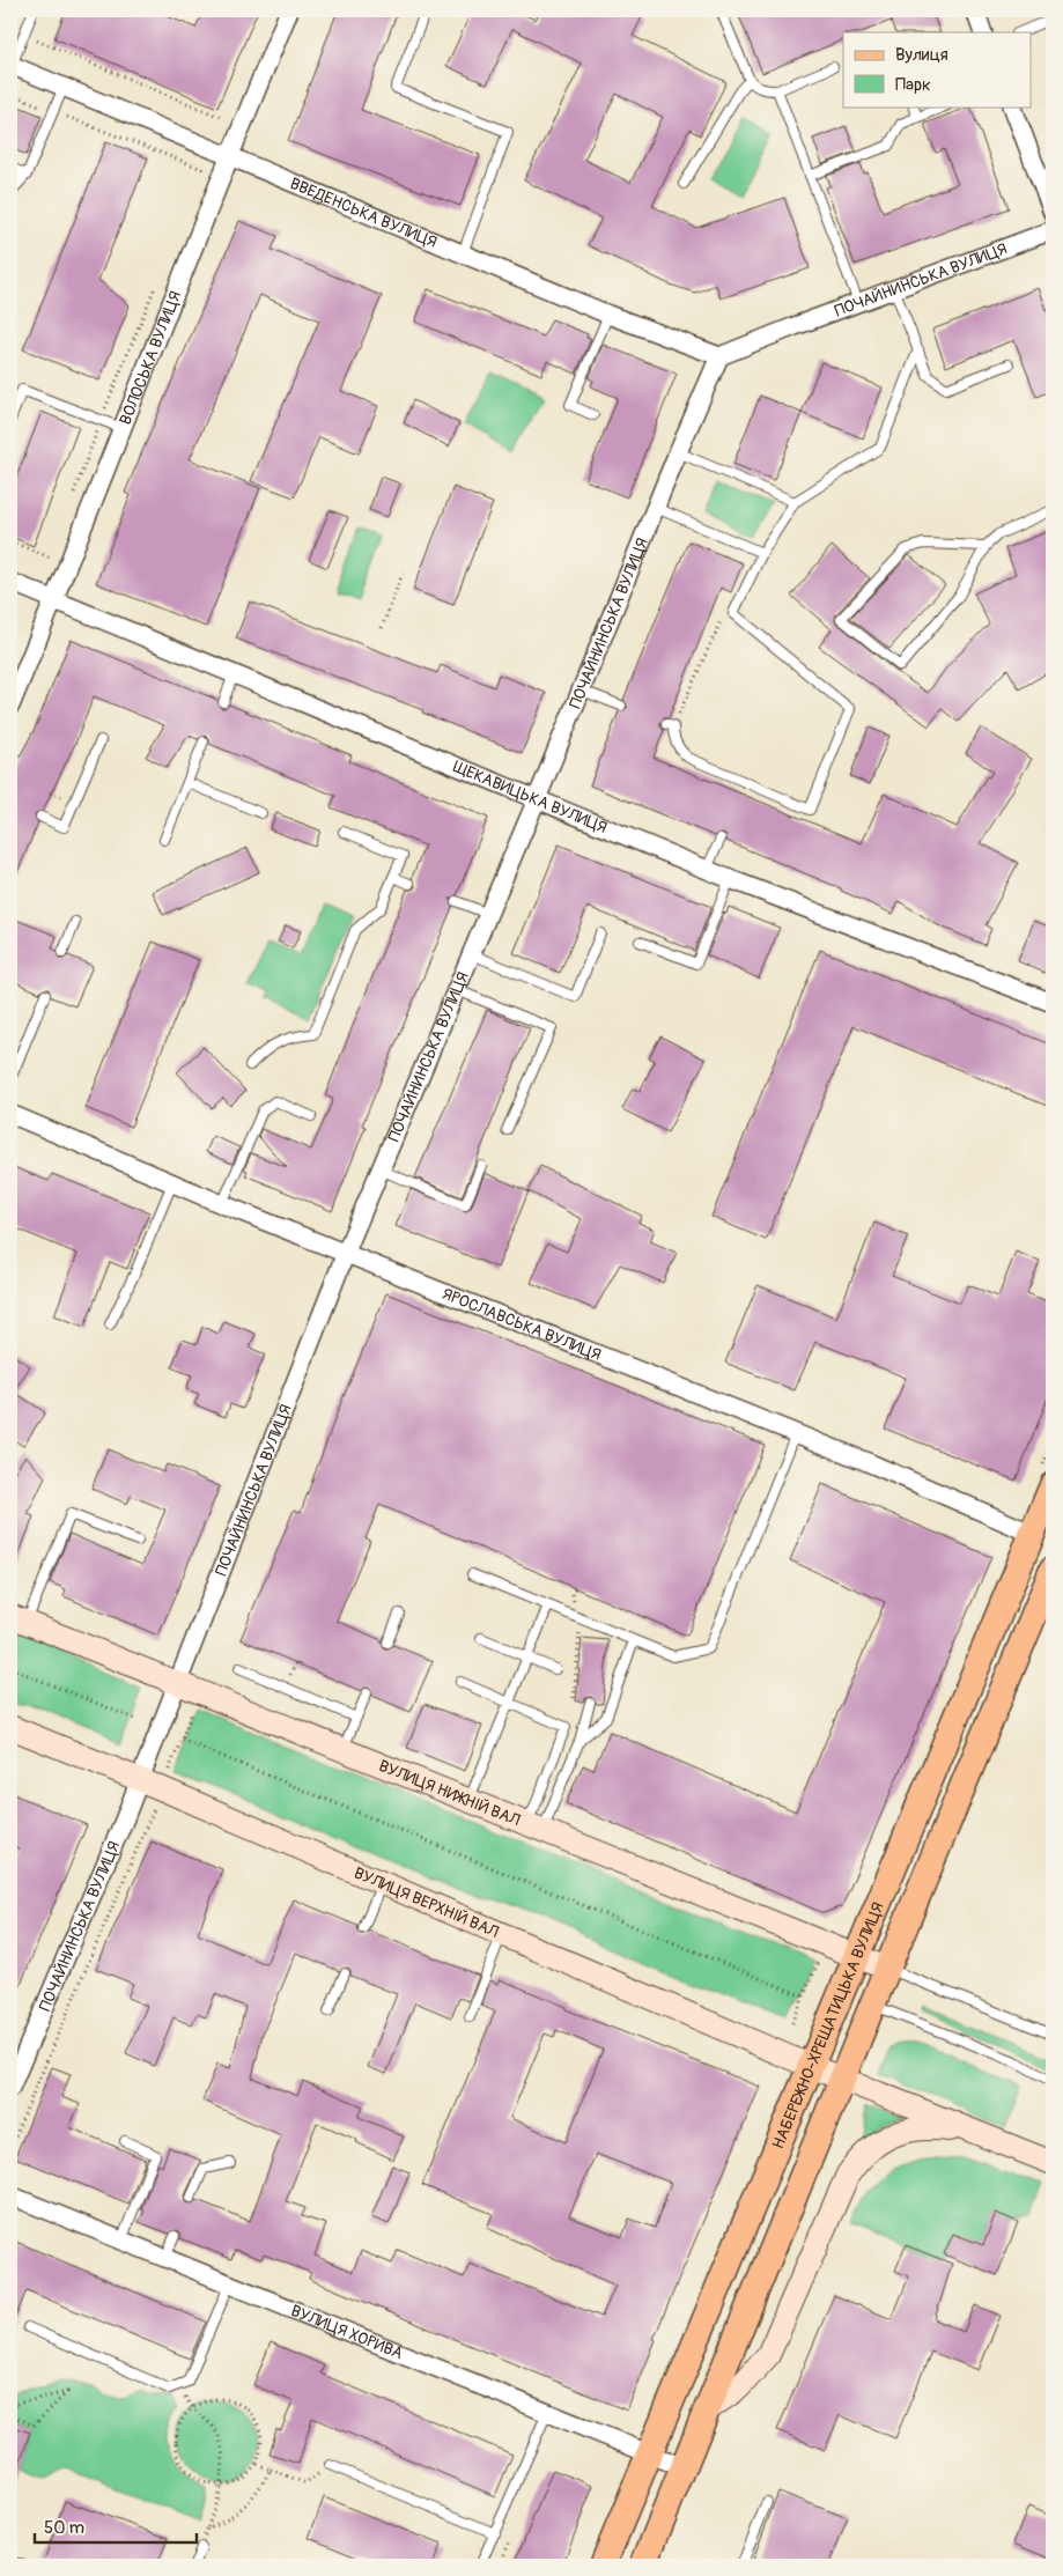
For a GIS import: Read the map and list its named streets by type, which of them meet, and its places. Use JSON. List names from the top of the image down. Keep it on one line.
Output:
{"streets":{"main road":["ВУЛИЦЯ НИЖНІЙ ВАЛ","ВУЛИЦЯ ВЕРХНІЙ ВАЛ","НАБЕРЕЖНО-ХРЕЩАТИЦЬКА ВУЛИЦЯ"],"street":["ВВЕДЕНСЬКА ВУЛИЦЯ","ПОЧАЙНИНСЬКА ВУЛИЦЯ","ВОЛОСЬКА ВУЛИЦЯ","ЩЕКАВИЦЬКА ВУЛИЦЯ","ЯРОСЛАВСЬКА ВУЛИЦЯ","ВУЛИЦЯ ХОРИВА"]},"crossings":[["ВВЕДЕНСЬКА ВУЛИЦЯ","ПОЧАЙНИНСЬКА ВУЛИЦЯ"],["ВВЕДЕНСЬКА ВУЛИЦЯ","ВОЛОСЬКА ВУЛИЦЯ"],["ПОЧАЙНИНСЬКА ВУЛИЦЯ","ЩЕКАВИЦЬКА ВУЛИЦЯ"],["ПОЧАЙНИНСЬКА ВУЛИЦЯ","ЯРОСЛАВСЬКА ВУЛИЦЯ"],["ПОЧАЙНИНСЬКА ВУЛИЦЯ","ВУЛИЦЯ НИЖНІЙ ВАЛ"],["ПОЧАЙНИНСЬКА ВУЛИЦЯ","ВУЛИЦЯ ВЕРХНІЙ ВАЛ"],["ВОЛОСЬКА ВУЛИЦЯ","ЩЕКАВИЦЬКА ВУЛИЦЯ"],["ЯРОСЛАВСЬКА ВУЛИЦЯ","НАБЕРЕЖНО-ХРЕЩАТИЦЬКА ВУЛИЦЯ"],["ВУЛИЦЯ НИЖНІЙ ВАЛ","НАБЕРЕЖНО-ХРЕЩАТИЦЬКА ВУЛИЦЯ"],["ВУЛИЦЯ ВЕРХНІЙ ВАЛ","НАБЕРЕЖНО-ХРЕЩАТИЦЬКА ВУЛИЦЯ"],["НАБЕРЕЖНО-ХРЕЩАТИЦЬКА ВУЛИЦЯ","ВУЛИЦЯ ХОРИВА"]],"legend":["Вулиця","Парк"],"scale_bar":"50 m"}
